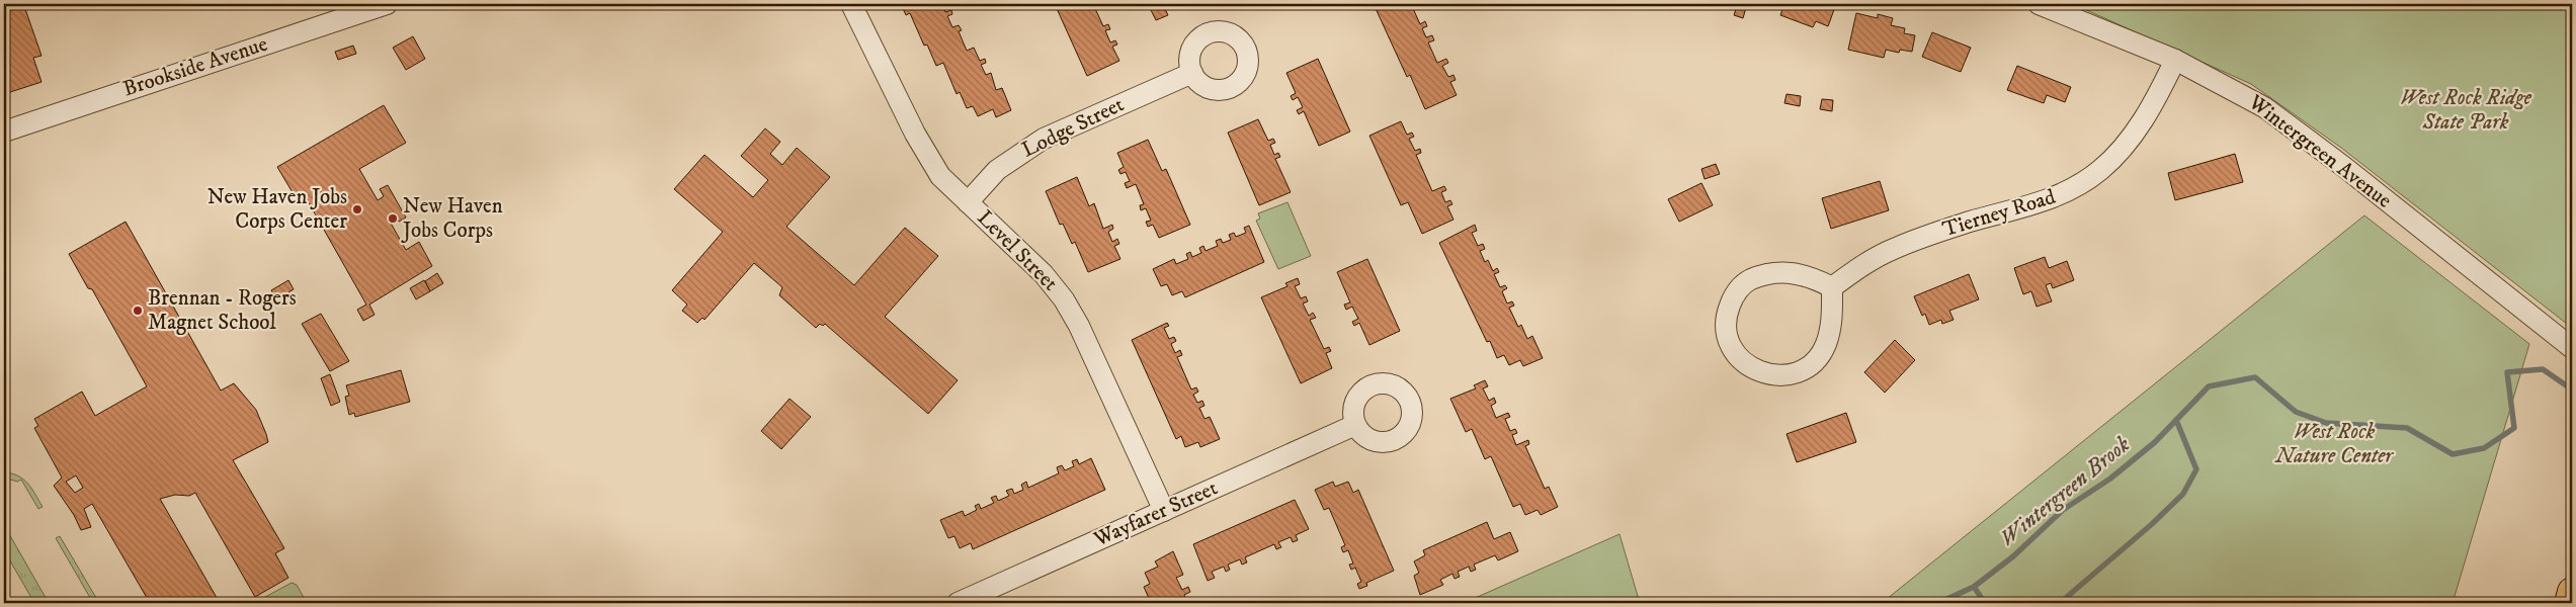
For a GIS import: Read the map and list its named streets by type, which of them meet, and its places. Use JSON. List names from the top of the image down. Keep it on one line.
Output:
{"streets":{"street":["Brookside Avenue","Lodge Street","Wintergreen Avenue","Tierney Road","Level Street","Wayfarer Street"]},"crossings":[["Lodge Street","Level Street"],["Wintergreen Avenue","Tierney Road"],["Level Street","Wayfarer Street"]],"water":["Wintergreen Brook"],"parks":["West Rock Ridge State Park","West Rock Nature Center"],"places":["New Haven Jobs Corps Center","New Haven Jobs Corps","Brennan - Rogers Magnet School"]}
